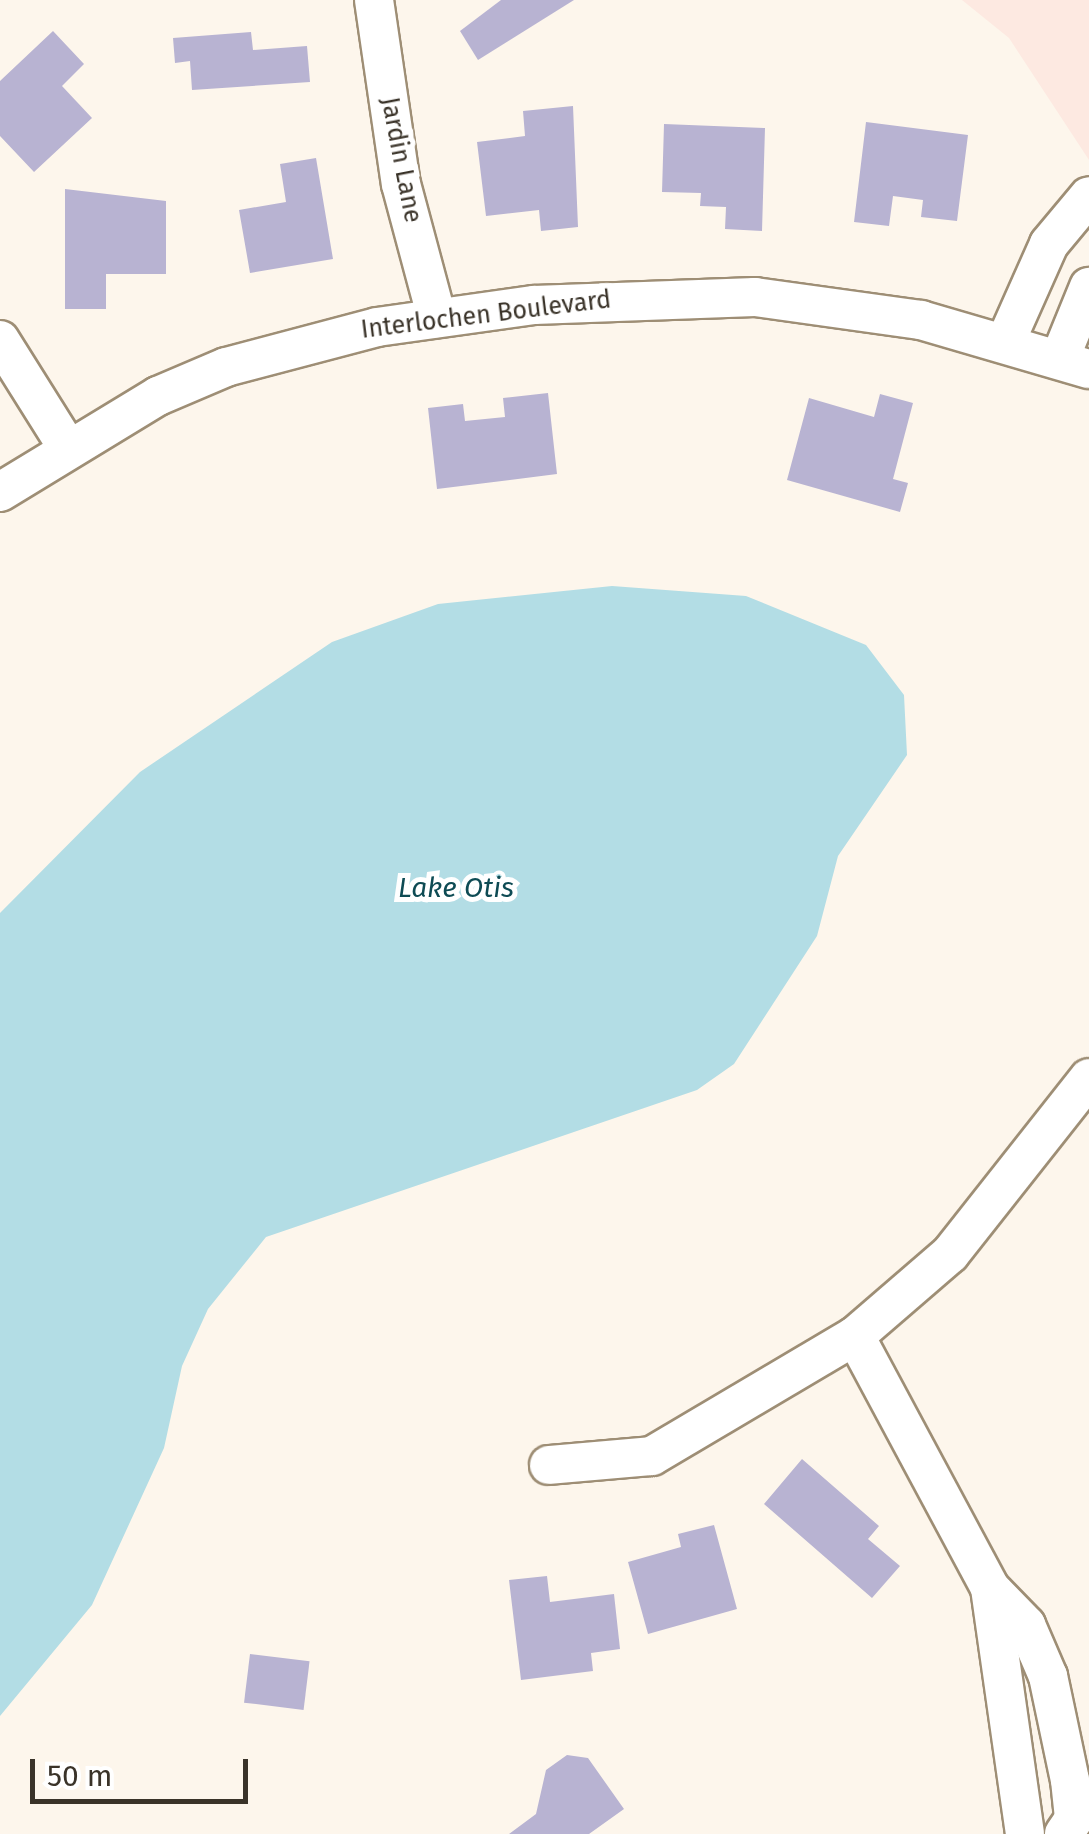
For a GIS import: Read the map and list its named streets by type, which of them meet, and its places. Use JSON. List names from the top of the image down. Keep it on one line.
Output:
{"streets":{"street":["Jardin Lane","Interlochen Boulevard"]},"crossings":[["Jardin Lane","Interlochen Boulevard"]],"water":["Lake Otis"],"scale_bar":"50 m"}
